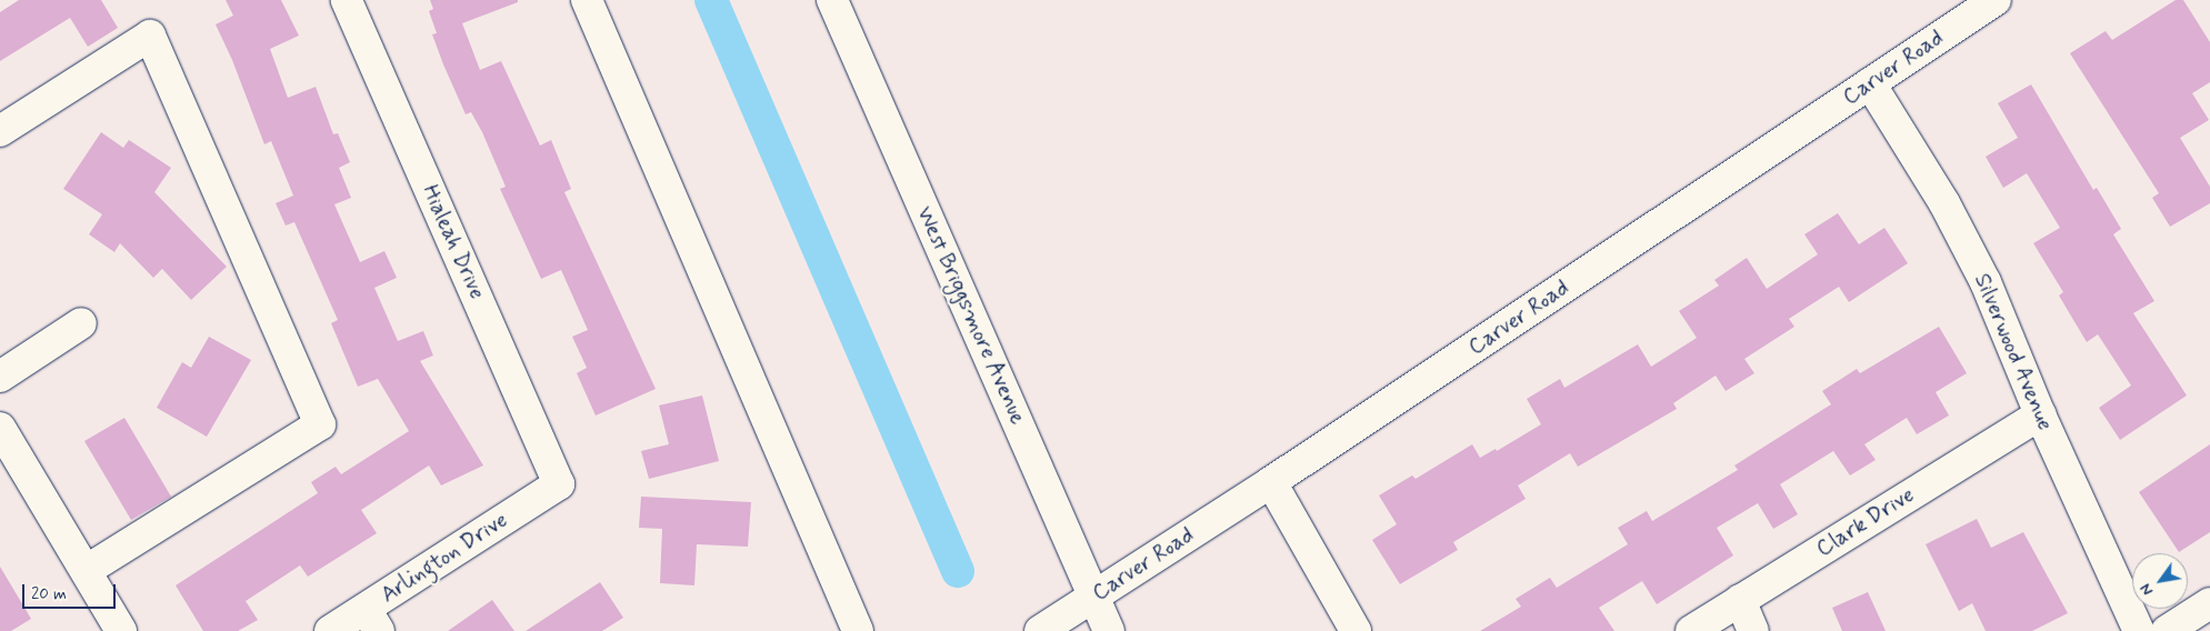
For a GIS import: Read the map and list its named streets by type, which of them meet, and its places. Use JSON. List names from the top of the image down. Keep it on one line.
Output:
{"streets":{"street":["Carver Road","Hialeah Drive","West Briggsmore Avenue","Silverwood Avenue","Clark Drive","Arlington Drive"]},"crossings":[["Carver Road","West Briggsmore Avenue"],["Carver Road","Silverwood Avenue"],["Hialeah Drive","Arlington Drive"],["Silverwood Avenue","Clark Drive"]],"scale_bar":"20 m","north":"bottom left"}
